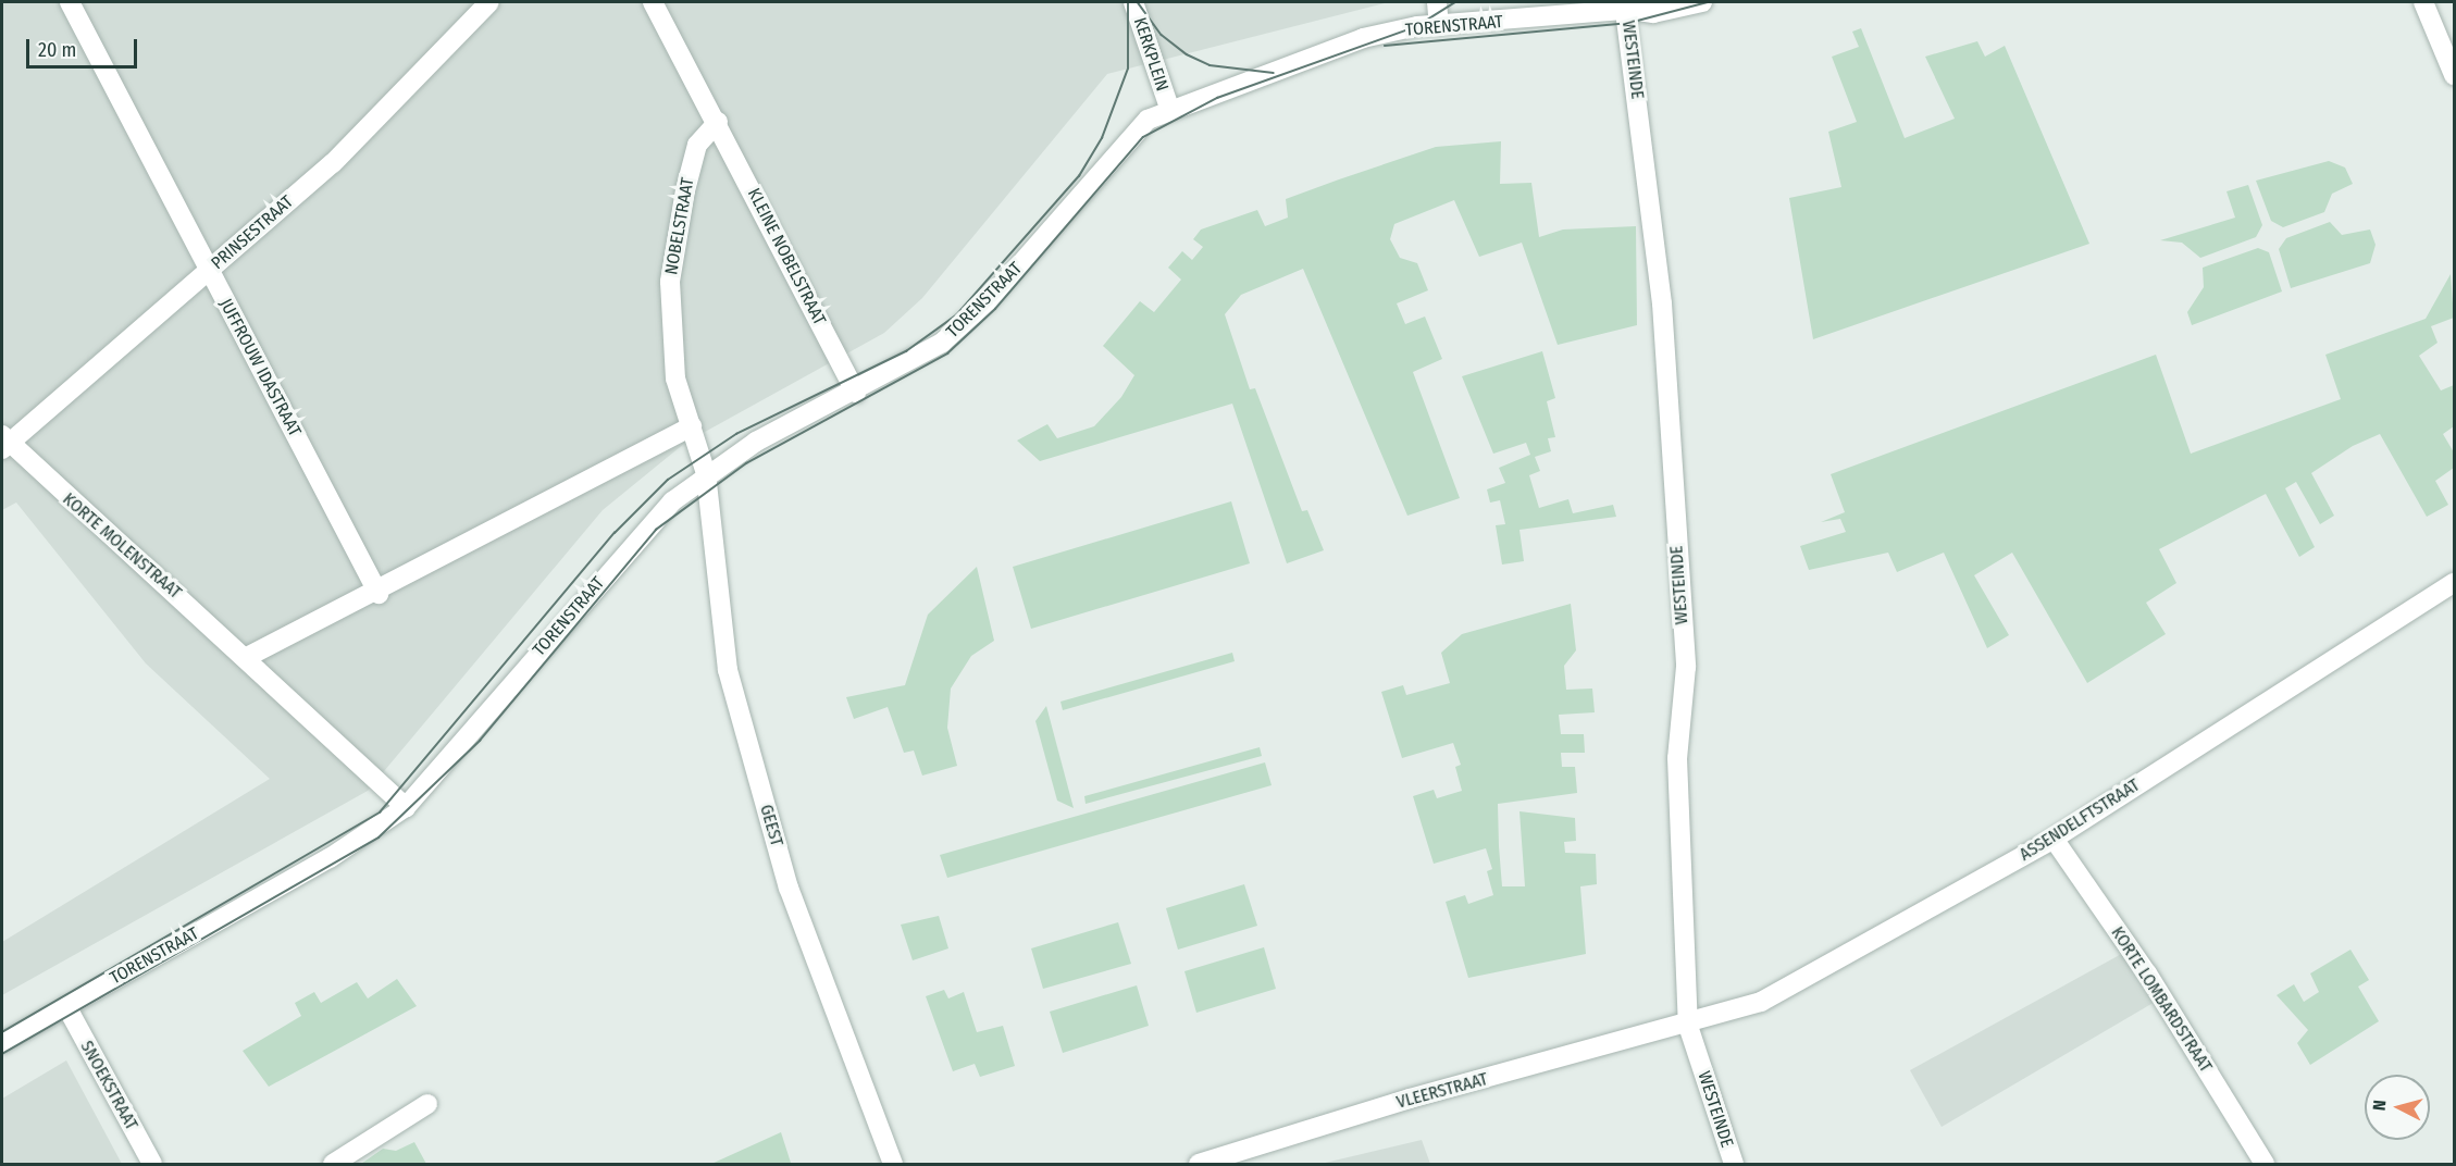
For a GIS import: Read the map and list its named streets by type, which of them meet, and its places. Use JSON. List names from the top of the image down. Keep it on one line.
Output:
{"streets":{"street":["TORENSTRAAT","KERKPLEIN","WESTEINDE","NOBELSTRAAT","PRINSESTRAAT","KLEINE NOBELSTRAAT","JUFFROUW IDASTRAAT","KORTE MOLENSTRAAT","ASSENDELFTSTRAAT","GEEST","KORTE LOMBARDSTRAAT","SNOEKSTRAAT","VLEERSTRAAT"]},"crossings":[["TORENSTRAAT","KERKPLEIN"],["TORENSTRAAT","WESTEINDE"],["TORENSTRAAT","NOBELSTRAAT"],["TORENSTRAAT","KLEINE NOBELSTRAAT"],["TORENSTRAAT","GEEST"],["TORENSTRAAT","SNOEKSTRAAT"],["WESTEINDE","ASSENDELFTSTRAAT"],["WESTEINDE","VLEERSTRAAT"],["NOBELSTRAAT","KLEINE NOBELSTRAAT"],["NOBELSTRAAT","GEEST"],["PRINSESTRAAT","JUFFROUW IDASTRAAT"],["PRINSESTRAAT","KORTE MOLENSTRAAT"],["ASSENDELFTSTRAAT","KORTE LOMBARDSTRAAT"],["ASSENDELFTSTRAAT","VLEERSTRAAT"]],"scale_bar":"20 m","north":"left"}
